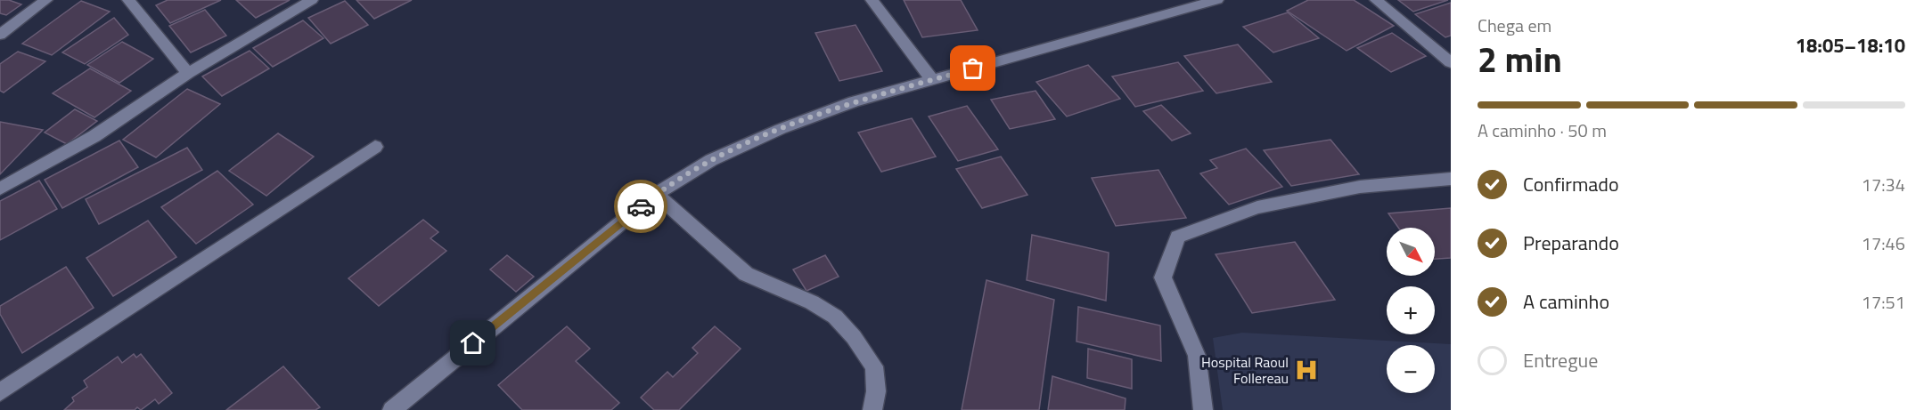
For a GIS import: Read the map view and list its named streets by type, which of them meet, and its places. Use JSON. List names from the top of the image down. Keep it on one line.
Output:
{"places":{"hospital":["Hospital Raoul Follereau"]},"north":"bottom right","page":{"heading":["2 min","Chega em","18:05–18:10"],"bar":"A caminho · 50 m","list":[["Confirmado","17:34"],["Preparando","17:46"],["A caminho","17:51"],"Entregue"],"map_buttons":["+","−"]}}
